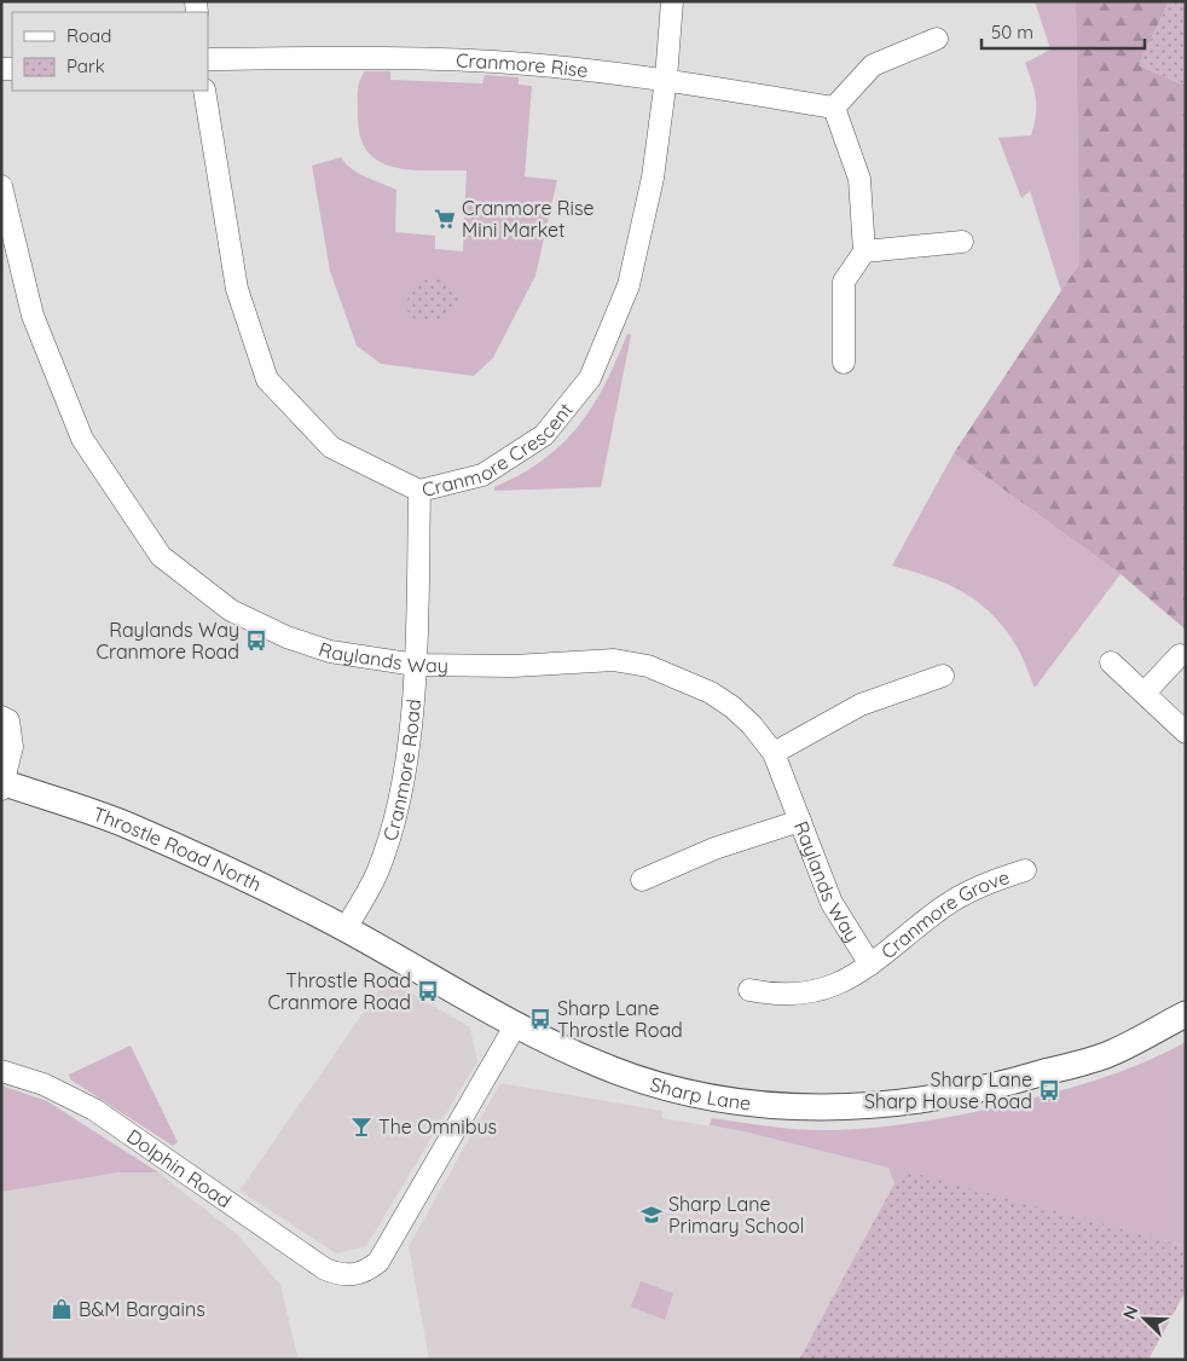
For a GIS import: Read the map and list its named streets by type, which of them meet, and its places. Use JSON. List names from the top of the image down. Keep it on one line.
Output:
{"streets":{"street":["Cranmore Rise","Cranmore Crescent","Raylands Way","Cranmore Road","Throstle Road North","Cranmore Grove","Sharp Lane","Dolphin Road"]},"crossings":[["Cranmore Rise","Cranmore Crescent"],["Cranmore Crescent","Cranmore Road"],["Raylands Way","Cranmore Road"],["Raylands Way","Cranmore Grove"],["Cranmore Road","Throstle Road North"],["Throstle Road North","Sharp Lane"],["Throstle Road North","Dolphin Road"],["Sharp Lane","Dolphin Road"]],"places":{"supermarket":["Cranmore Rise Mini Market"],"bus stop":["Raylands Way Cranmore Road","Throstle Road Cranmore Road","Sharp Lane Throstle Road","Sharp Lane Sharp House Road"],"bar":["The Omnibus"],"school or university":["Sharp Lane Primary School"],"shop":["B&M Bargains"]},"legend":["Road","Park"],"scale_bar":"50 m","north":"top left"}
